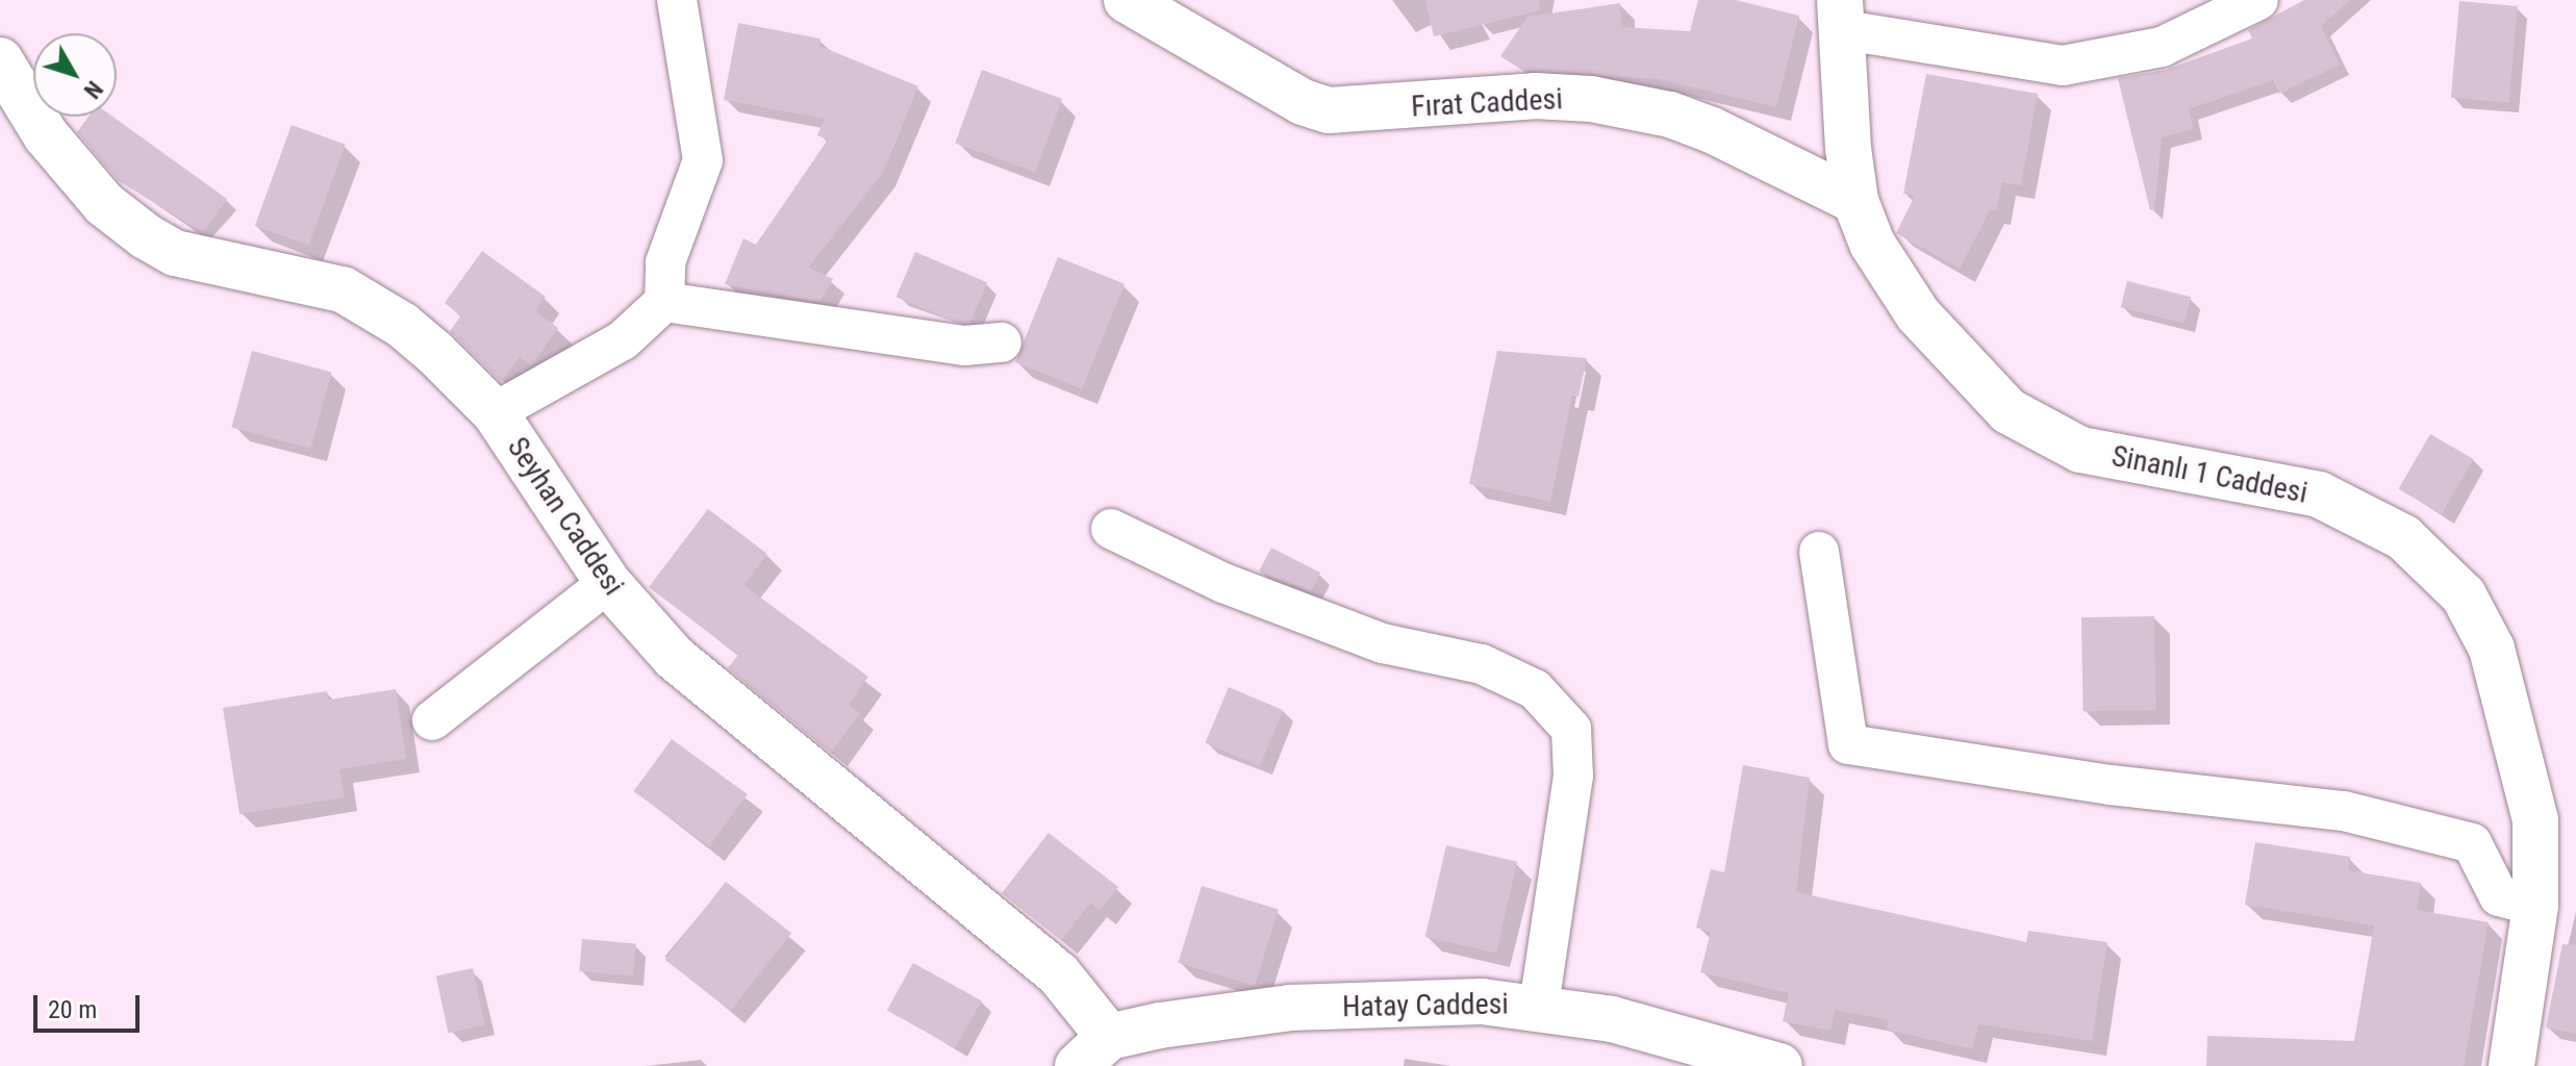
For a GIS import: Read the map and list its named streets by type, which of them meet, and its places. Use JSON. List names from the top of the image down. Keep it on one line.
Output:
{"streets":{"street":["Fırat Caddesi","Sinanlı 1 Caddesi","Seyhan Caddesi","Hatay Caddesi"]},"crossings":[["Fırat Caddesi","Sinanlı 1 Caddesi"],["Seyhan Caddesi","Hatay Caddesi"]],"scale_bar":"20 m","north":"bottom right"}
